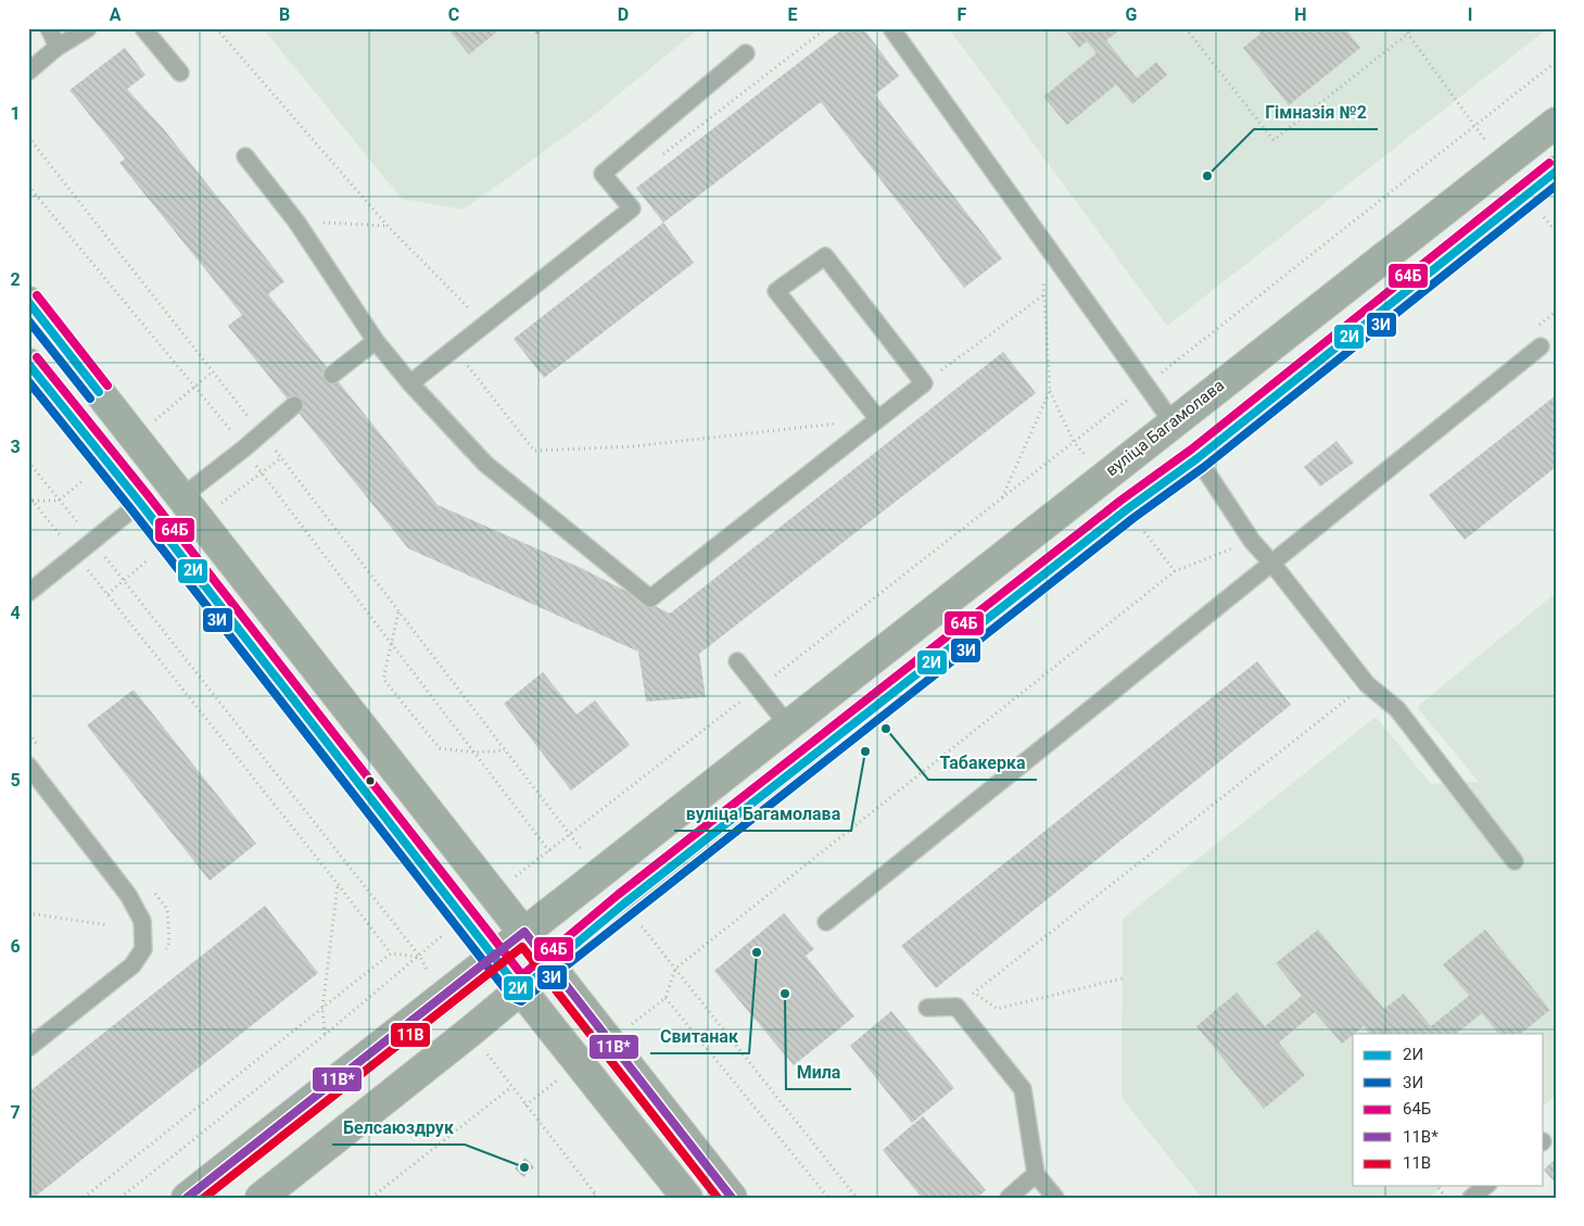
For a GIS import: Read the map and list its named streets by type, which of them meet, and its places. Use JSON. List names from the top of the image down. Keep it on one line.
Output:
{"streets":{"main road":["вуліца Багамолава"]},"places":["Гімназія №2","Табакерка","вуліца Багамолава","Свитанак","Мила","Белсаюздрук"],"lines":["transit line 64Б","transit line 2И","transit line 3И","transit line 11В*","transit line 11В"],"legend":["2И","3И","64Б","11В*","11В"],"grid":{"columns":["A","B","C","D","E","F","G","H","I"],"rows":["1","2","3","4","5","6","7"]}}
